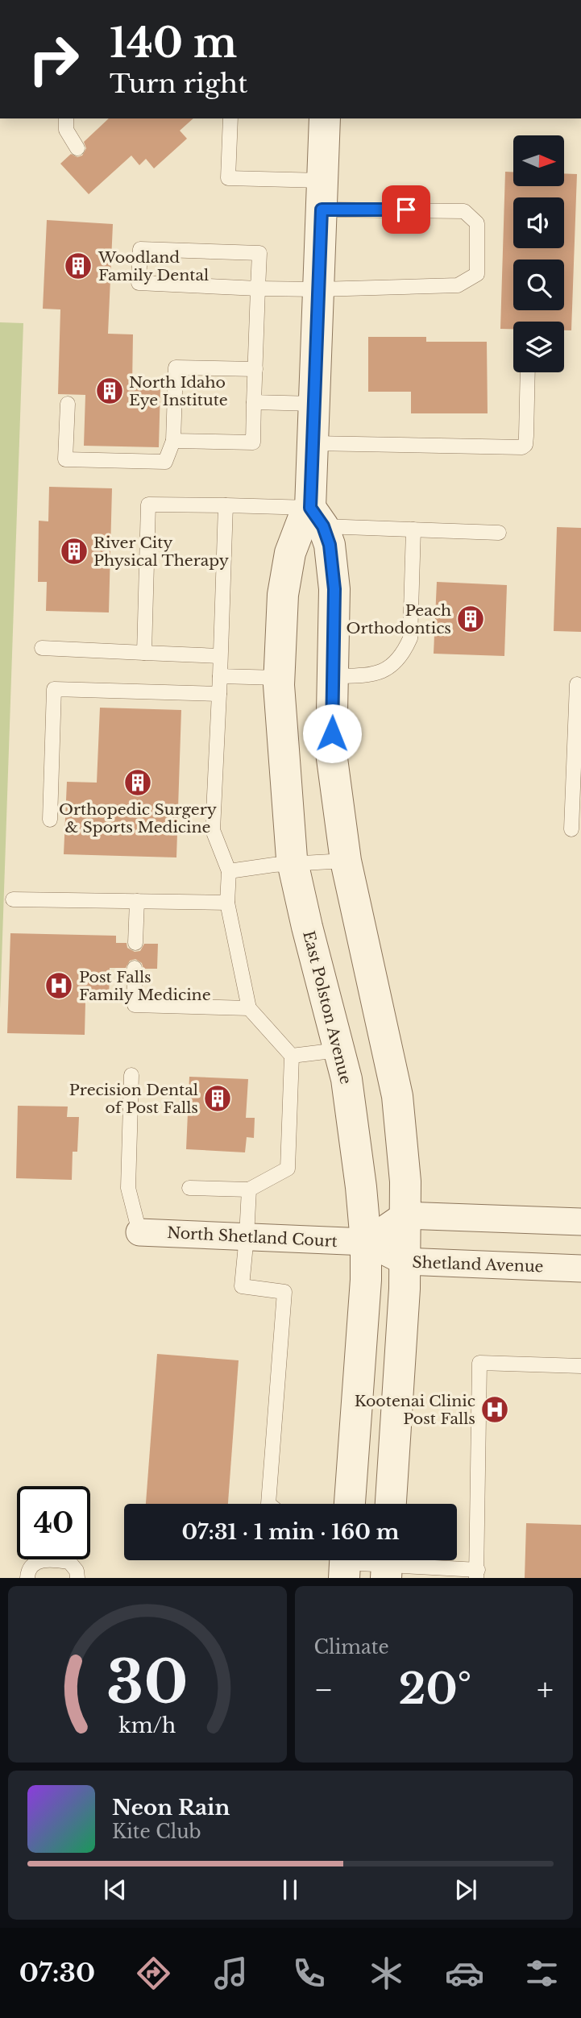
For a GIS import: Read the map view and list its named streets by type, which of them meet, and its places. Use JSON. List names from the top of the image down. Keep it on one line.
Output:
{"streets":{"street":["East Polston Avenue","North Shetland Court","Shetland Avenue"]},"crossings":[["East Polston Avenue","North Shetland Court"],["East Polston Avenue","Shetland Avenue"],["North Shetland Court","Shetland Avenue"]],"places":{"building":["Woodland Family Dental","North Idaho Eye Institute","River City Physical Therapy","Peach Orthodontics","Orthopedic Surgery & Sports Medicine","Precision Dental of Post Falls"],"hospital":["Post Falls Family Medicine","Kootenai Clinic Post Falls"]},"north":"right","page":{"turn":["140 m","Turn right"],"limit":"40","trip":"07:31 · 1 min · 160 m","tile":"Climate","heat":["−","20°","+"],"song":["Neon Rain","Kite Club"],"tabs":"07:30","gauge":["30","km/h"]}}
